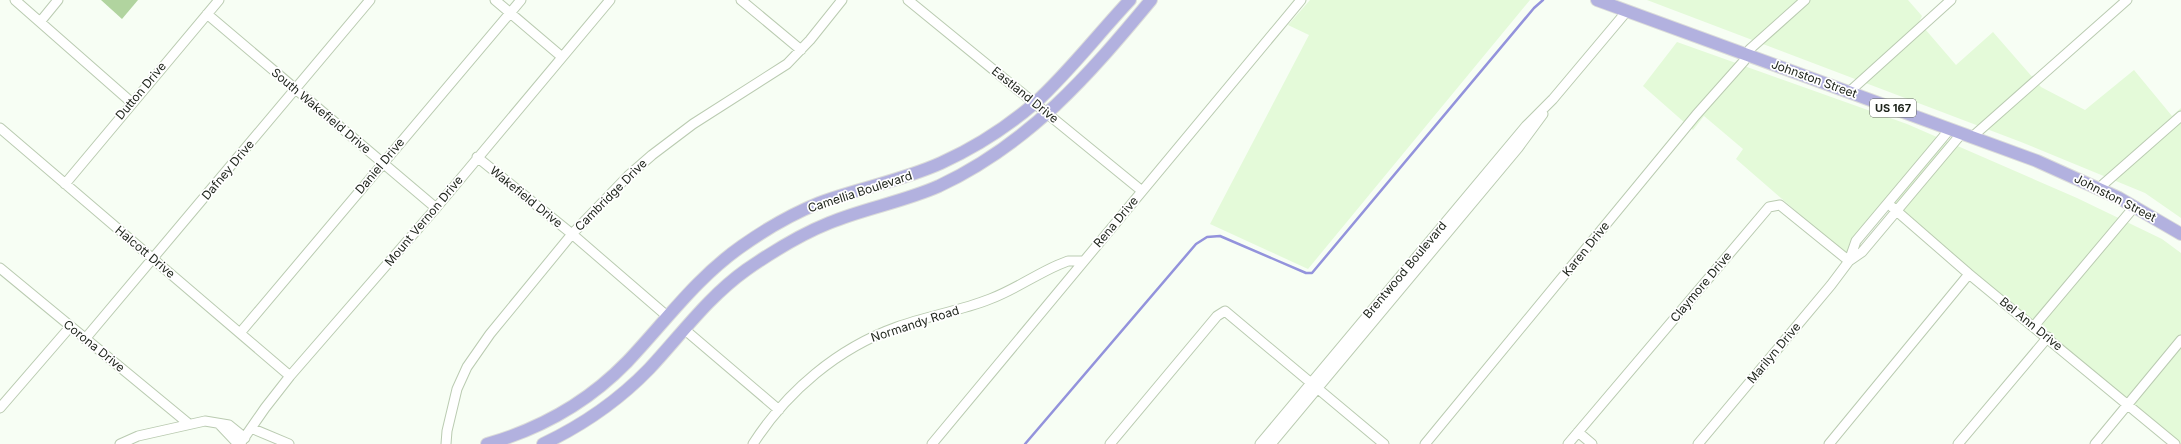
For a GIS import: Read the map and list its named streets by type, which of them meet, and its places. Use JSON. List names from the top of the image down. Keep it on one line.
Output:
{"streets":{"main road":["Johnston Street","US 167","Camellia Boulevard"],"street":["Dutton Drive","Eastland Drive","South Wakefield Drive","Daniel Drive","Dafney Drive","Cambridge Drive","Wakefield Drive","Mount Vernon Drive","Rena Drive","Karen Drive","Halcott Drive","Brentwood Boulevard","Claymore Drive","Normandy Road","Bel Ann Drive","Corona Drive","Marilyn Drive"]},"crossings":[["Johnston Street","Karen Drive"],["Johnston Street","Brentwood Boulevard"],["Johnston Street","Marilyn Drive"],["Dutton Drive","South Wakefield Drive"],["Dutton Drive","Halcott Drive"],["Eastland Drive","Camellia Boulevard"],["Eastland Drive","Rena Drive"],["South Wakefield Drive","Daniel Drive"],["South Wakefield Drive","Dafney Drive"],["South Wakefield Drive","Mount Vernon Drive"],["Daniel Drive","Halcott Drive"],["Dafney Drive","Halcott Drive"],["Dafney Drive","Corona Drive"],["Camellia Boulevard","Wakefield Drive"],["Cambridge Drive","Wakefield Drive"],["Wakefield Drive","Mount Vernon Drive"],["Mount Vernon Drive","Halcott Drive"],["Rena Drive","Normandy Road"],["Claymore Drive","Marilyn Drive"],["Bel Ann Drive","Marilyn Drive"]]}
